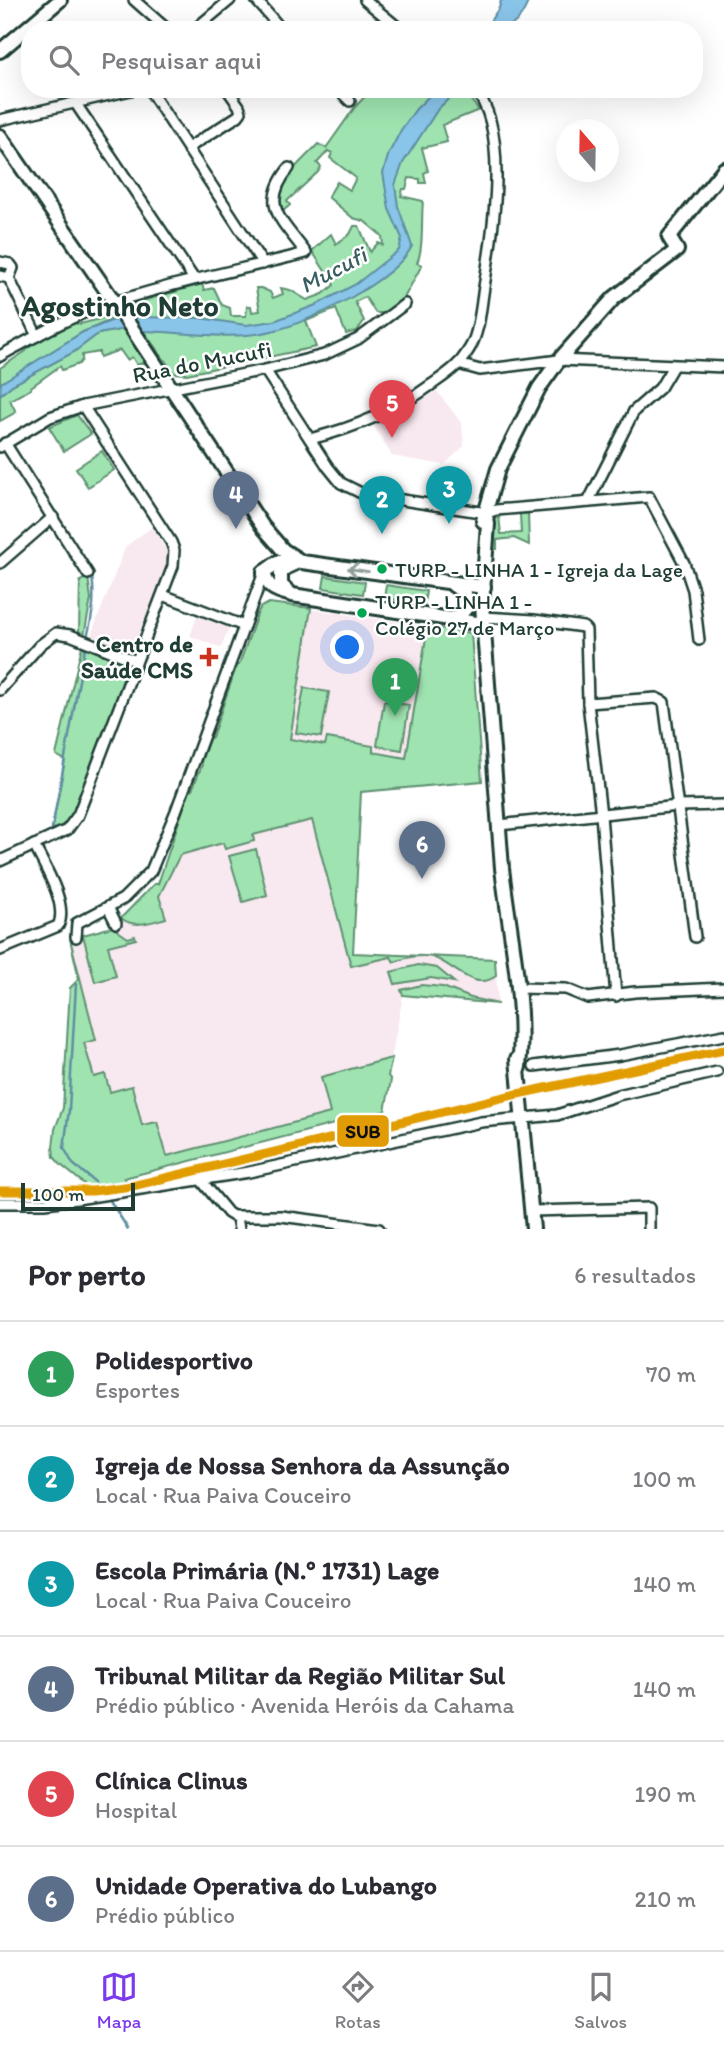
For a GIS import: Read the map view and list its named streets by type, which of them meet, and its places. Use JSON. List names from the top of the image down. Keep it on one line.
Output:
{"streets":{"street":["Rua do Mucufi"]},"districts":["Agostinho Neto"],"water":["Mucufi"],"places":{"other":["TURP - LINHA 1 - Igreja da Lage","TURP - LINHA 1 - Colégio 27 de Março"],"health":["Centro de Saúde CMS"]},"lines":["transit line SUB"],"scale_bar":"100 m","north":"top","page":{"search":"Pesquisar aqui","pins":["5","3","4","2","1","6"],"scale":"100 m","heading":["Por perto","6 resultados"],"list":[{"mark":"1","name":"Polidesportivo","note":"Esportes","value":"70 m"},{"mark":"2","name":"Igreja de Nossa Senhora da Assunção","note":"Local · Rua Paiva Couceiro","value":"100 m"},{"mark":"3","name":"Escola Primária (N.º 1731) Lage","note":"Local · Rua Paiva Couceiro","value":"140 m"},{"mark":"4","name":"Tribunal Militar da Região Militar Sul","note":"Prédio público · Avenida Heróis da Cahama","value":"140 m"},{"mark":"5","name":"Clínica Clinus","note":"Hospital","value":"190 m"},{"mark":"6","name":"Unidade Operativa do Lubango","note":"Prédio público","value":"210 m"}],"nav":["Mapa","Rotas","Salvos"]}}
